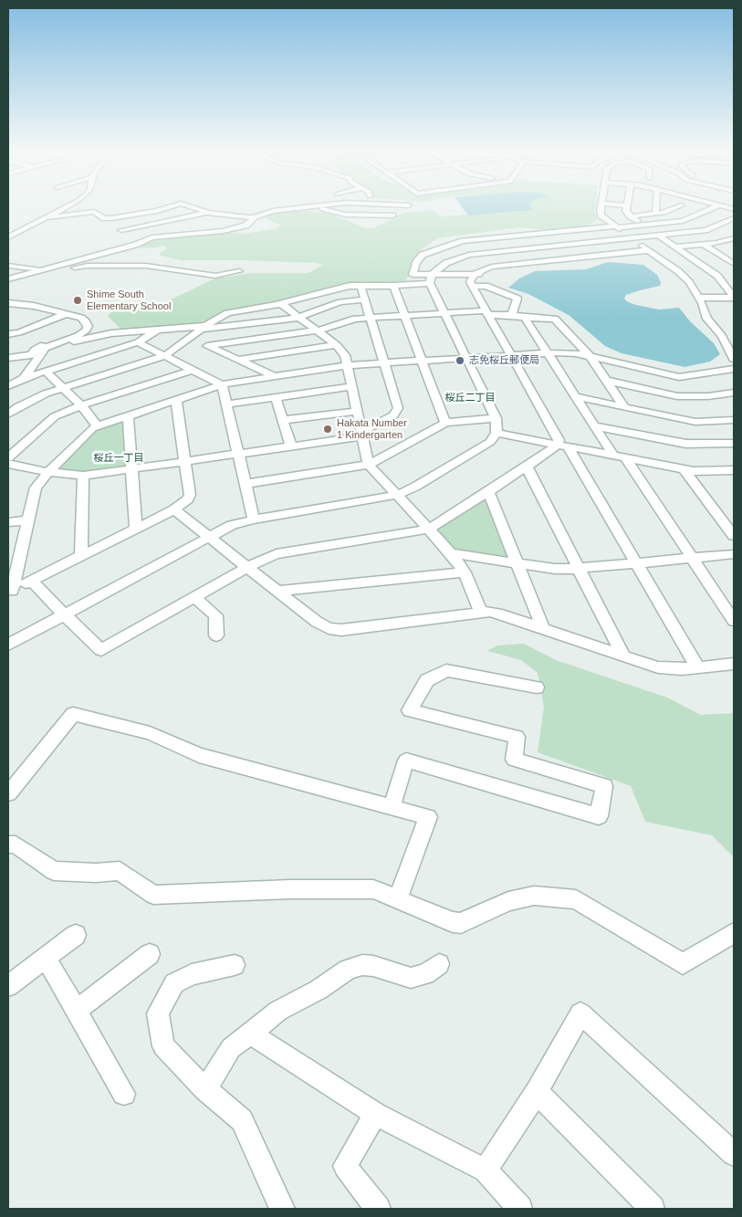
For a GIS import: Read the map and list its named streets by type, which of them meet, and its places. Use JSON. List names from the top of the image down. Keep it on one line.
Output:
{"districts":["桜丘二丁目","桜丘一丁目"],"places":["Shime South Elementary School","志免桜丘郵便局","Hakata Number 1 Kindergarten"]}
